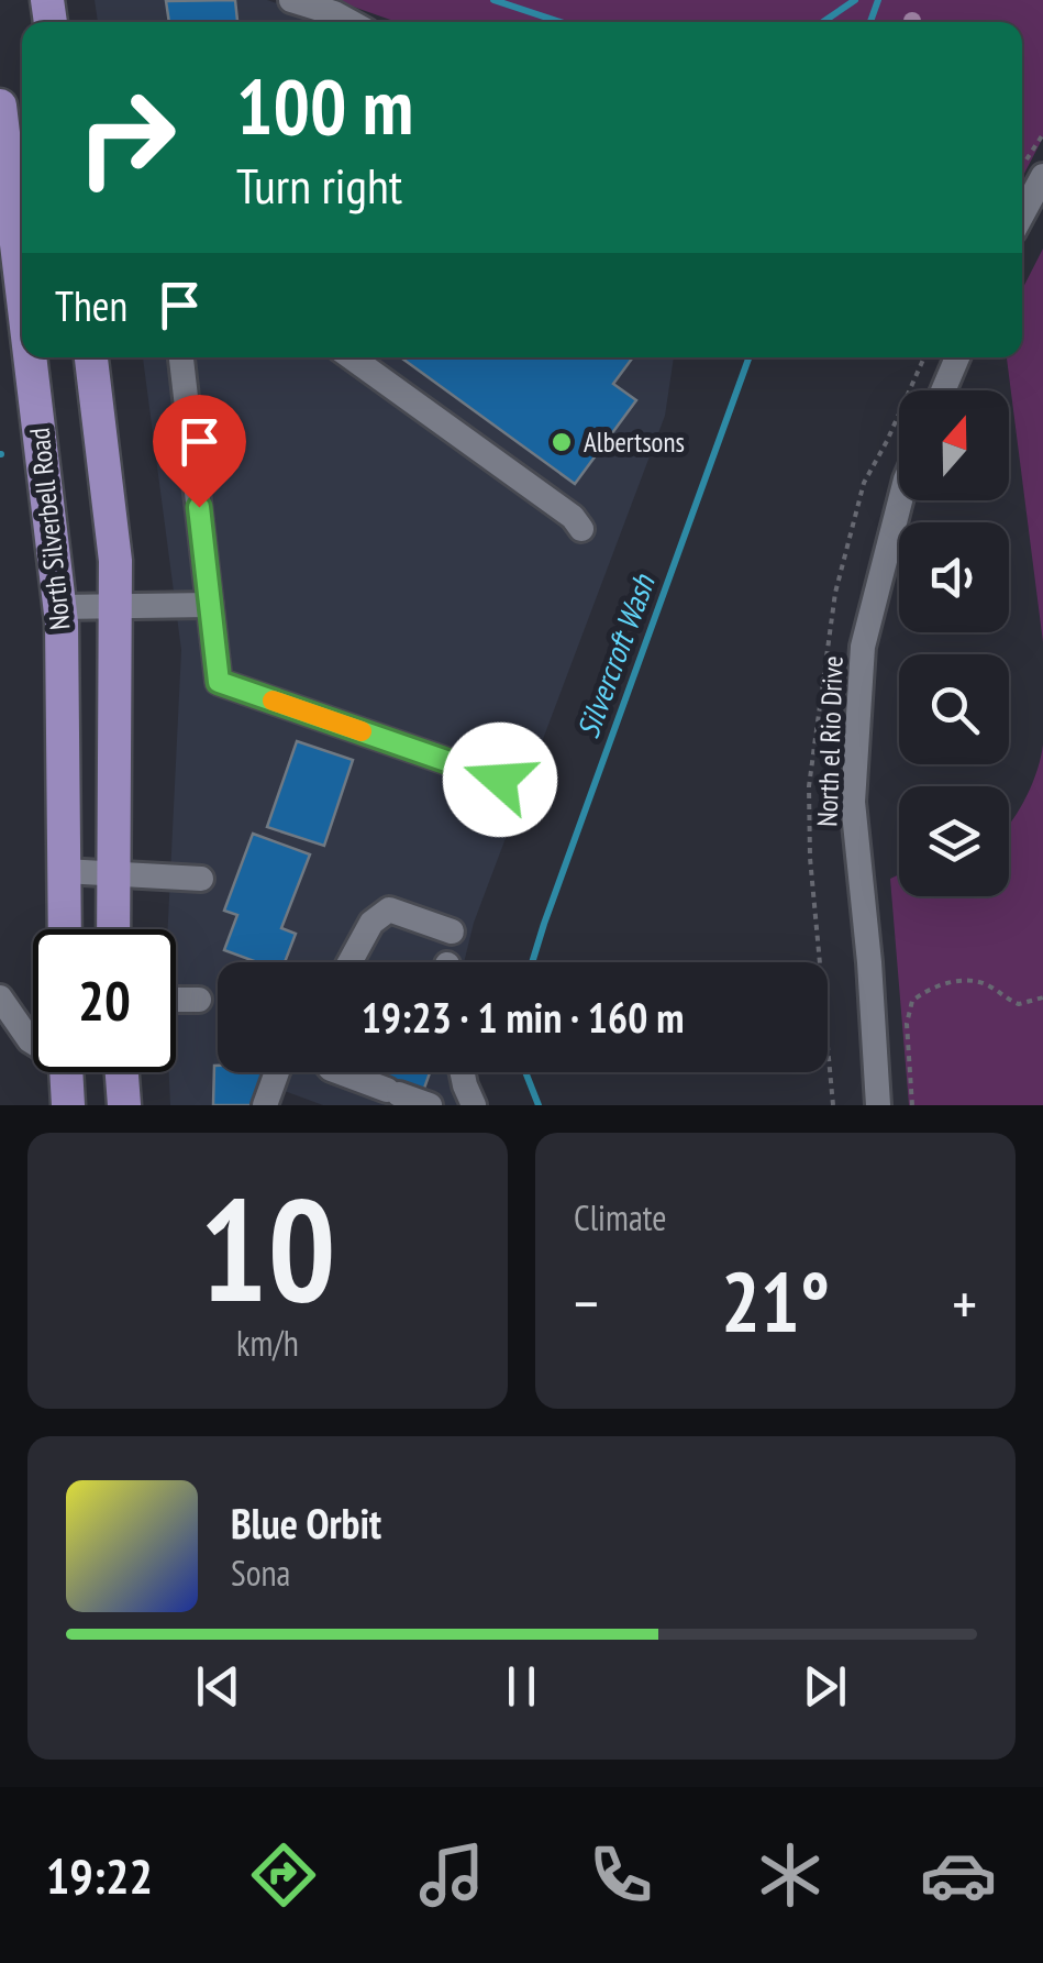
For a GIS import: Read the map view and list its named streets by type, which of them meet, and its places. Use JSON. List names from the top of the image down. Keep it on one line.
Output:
{"streets":{"main road":["North Silverbell Road"],"street":["North el Rio Drive"]},"water":["Silvercroft Wash"],"places":["Albertsons"],"north":"top","page":{"turn":["100 m","Turn right"],"then":"Then","limit":"20","trip":"19:23 · 1 min · 160 m","tile":[["10","km/h"],"Climate"],"heat":["−","21°","+"],"song":["Blue Orbit","Sona"],"tabs":"19:22"}}
